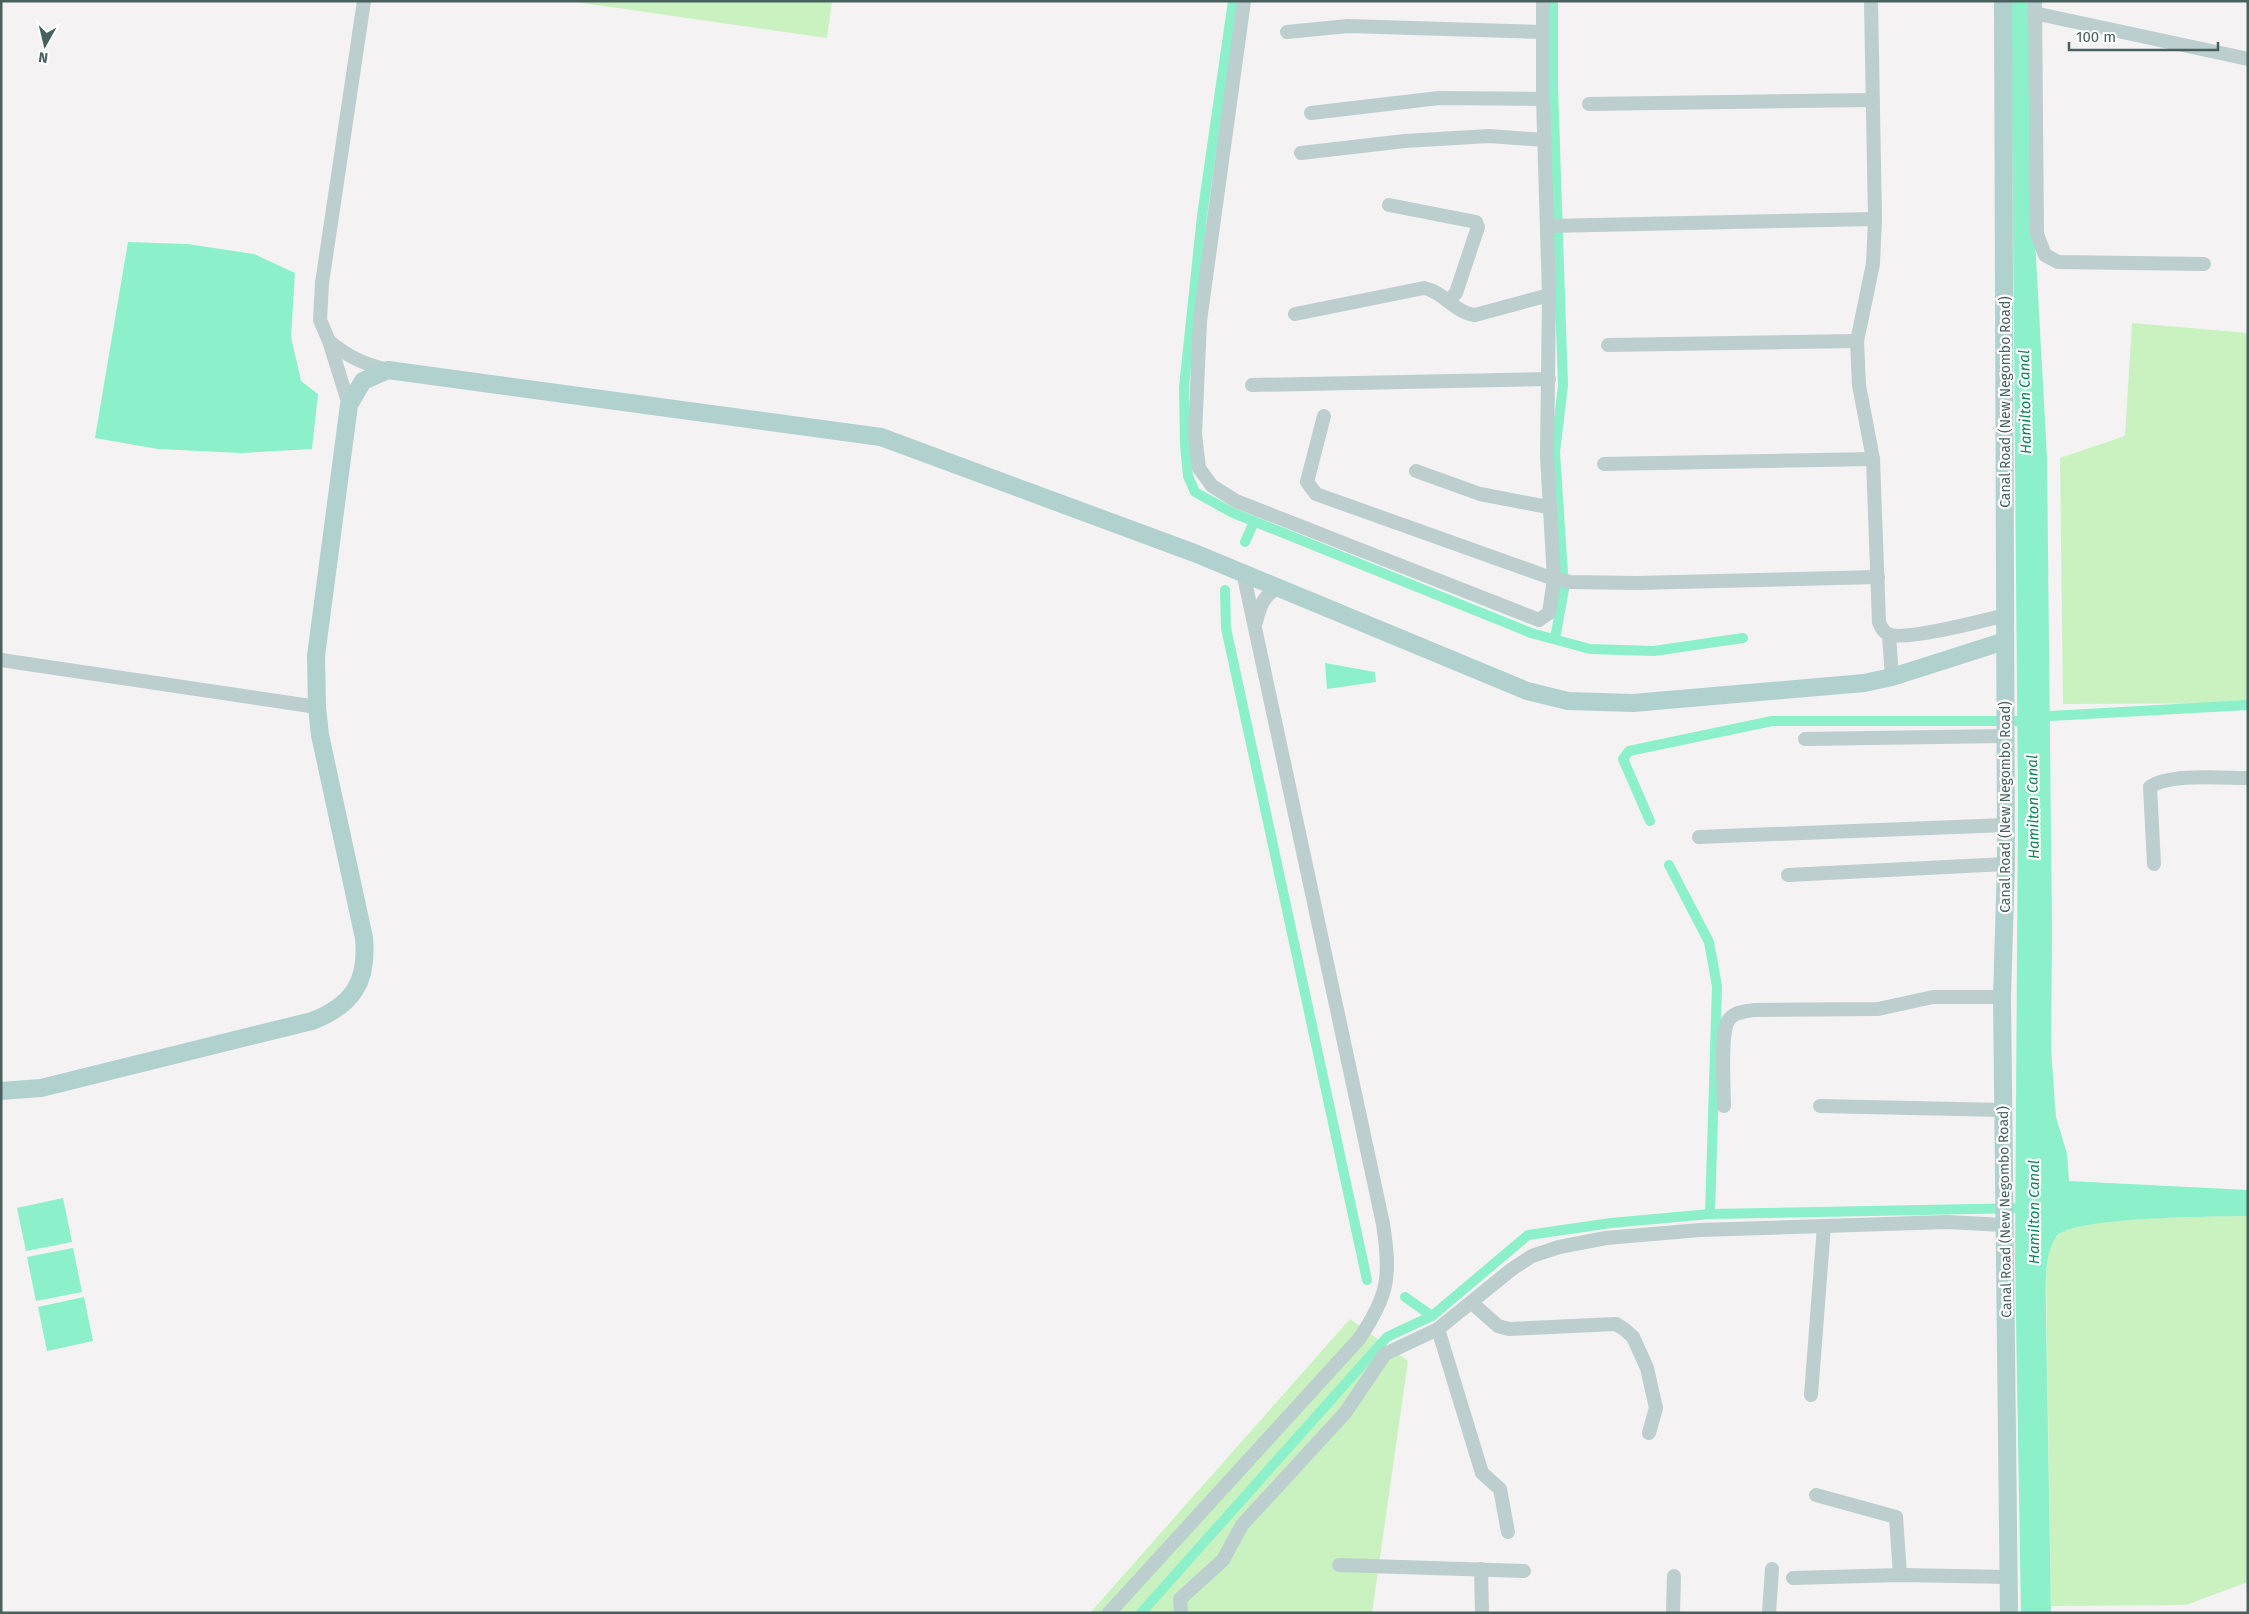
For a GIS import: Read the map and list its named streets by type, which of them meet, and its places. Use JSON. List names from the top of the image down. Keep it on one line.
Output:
{"streets":{"main road":["Canal Road (New Negombo Road)"]},"water":["Hamilton Canal"],"scale_bar":"100 m","north":"bottom"}
